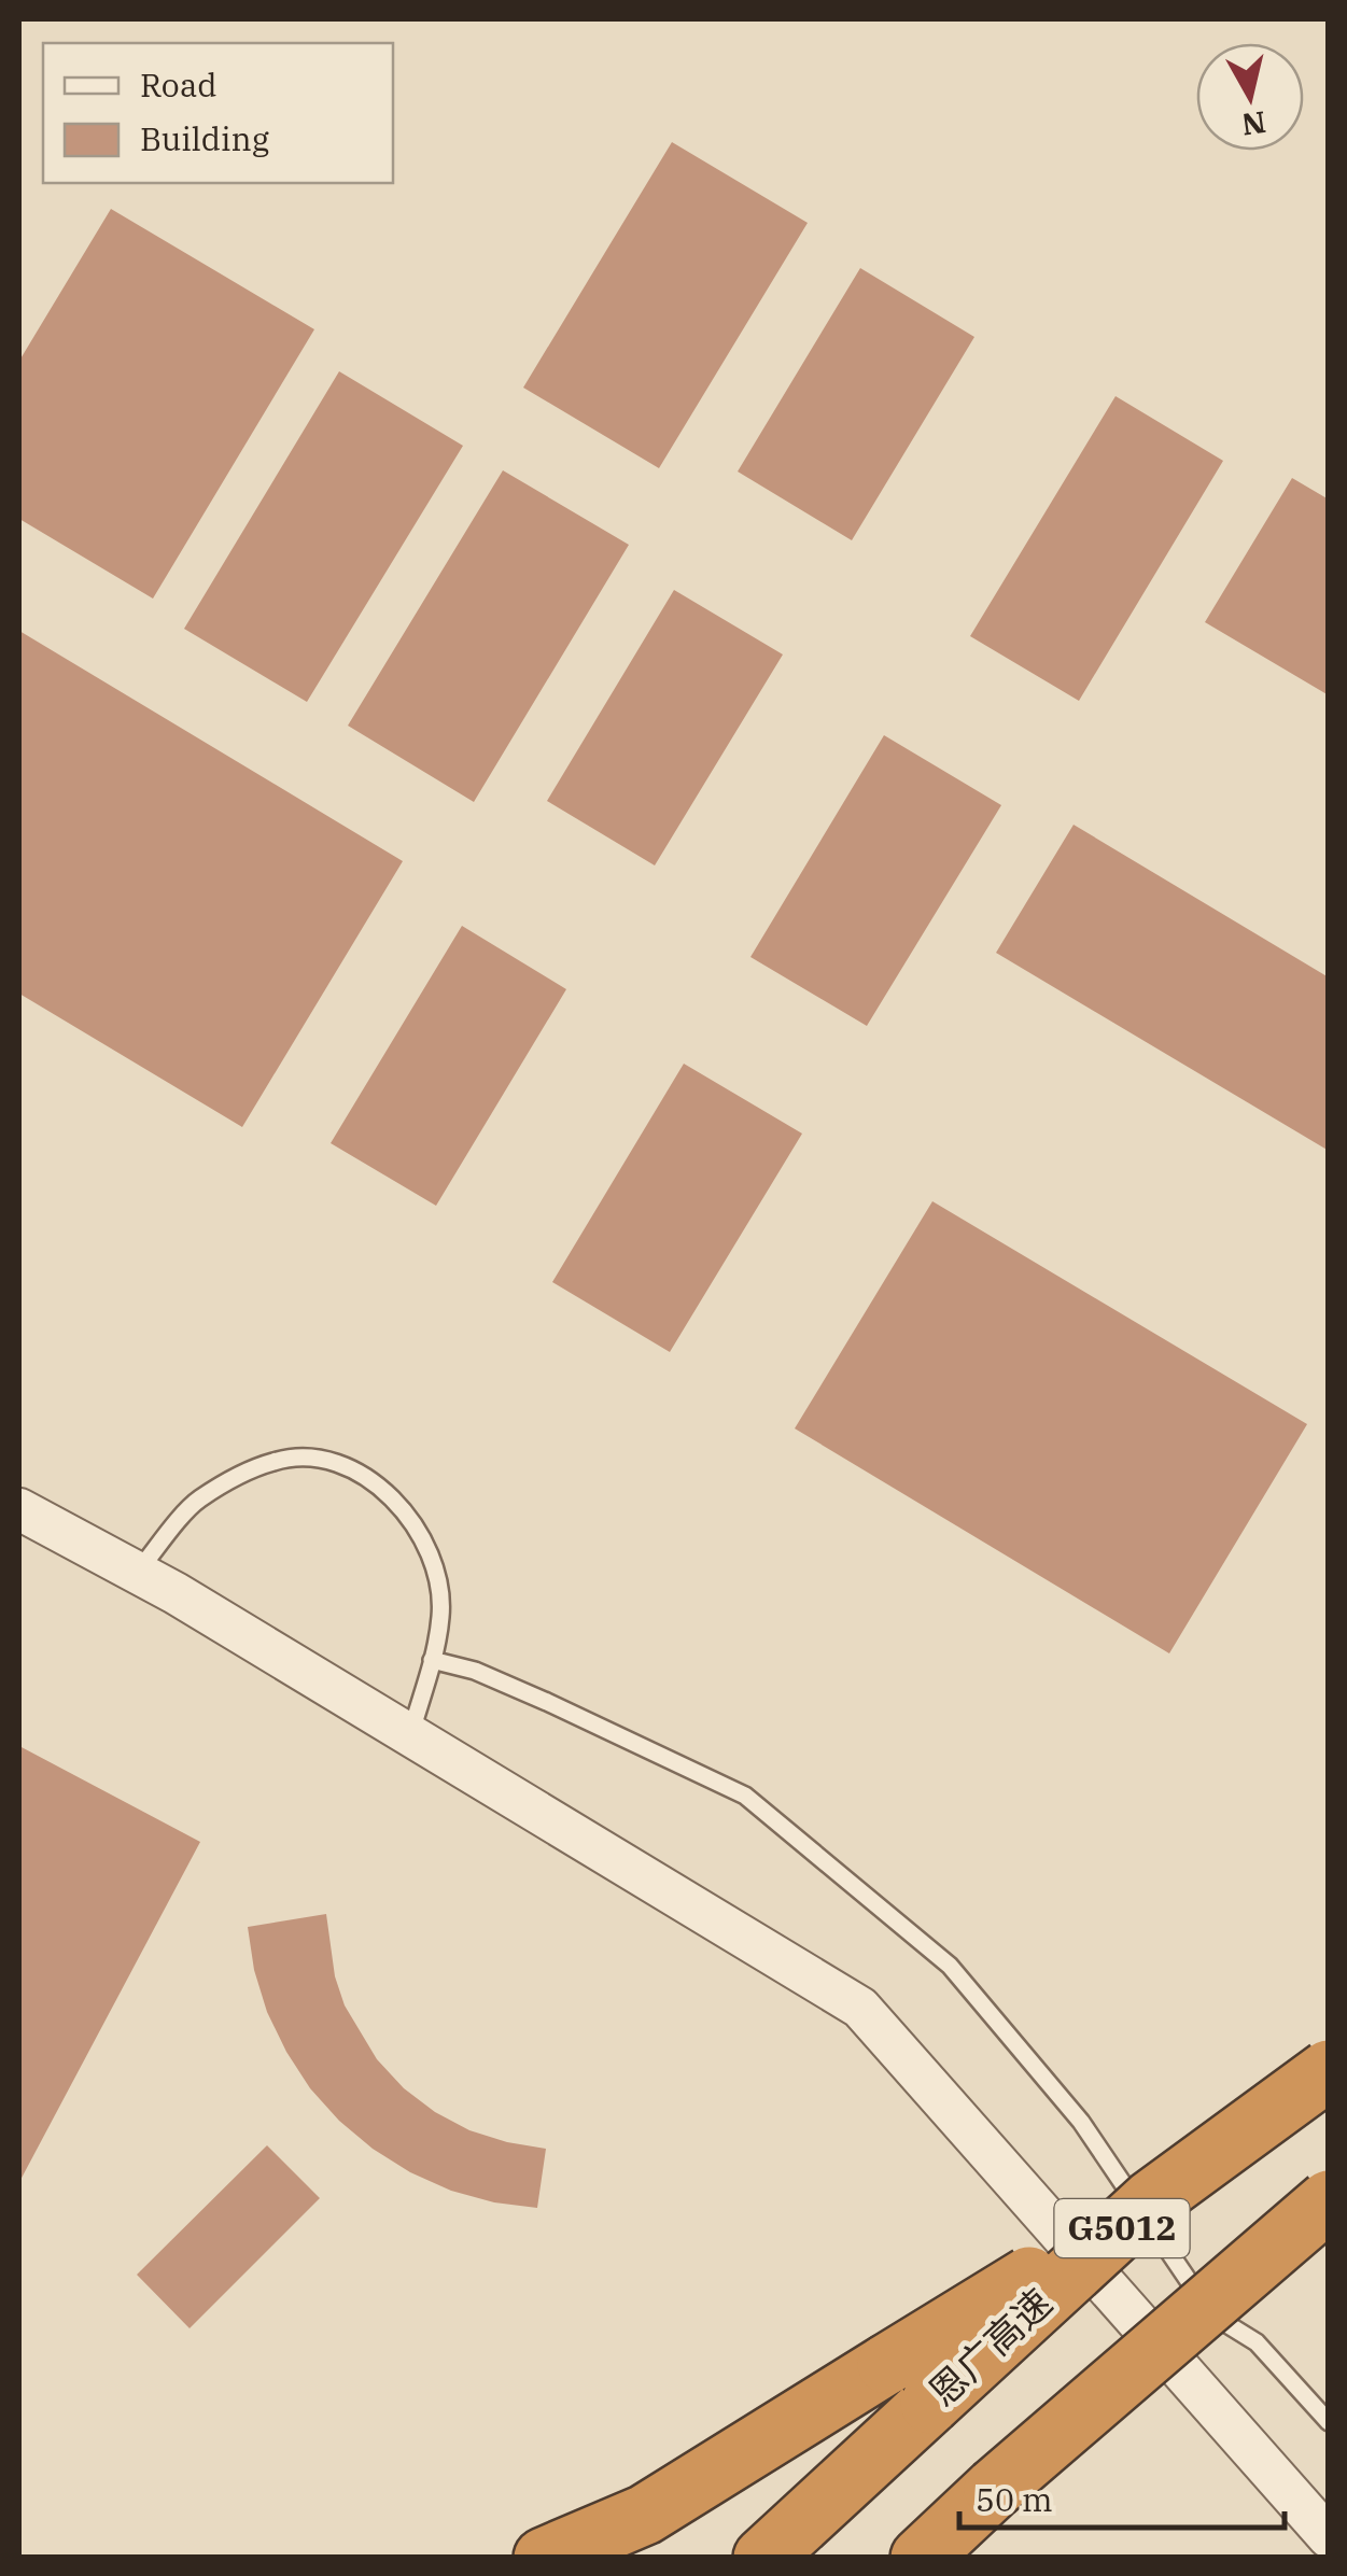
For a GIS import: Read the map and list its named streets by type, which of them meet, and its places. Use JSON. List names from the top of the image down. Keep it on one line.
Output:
{"streets":{"highway":["G5012","恩广高速"]},"legend":["Road","Building"],"scale_bar":"50 m","north":"bottom"}
